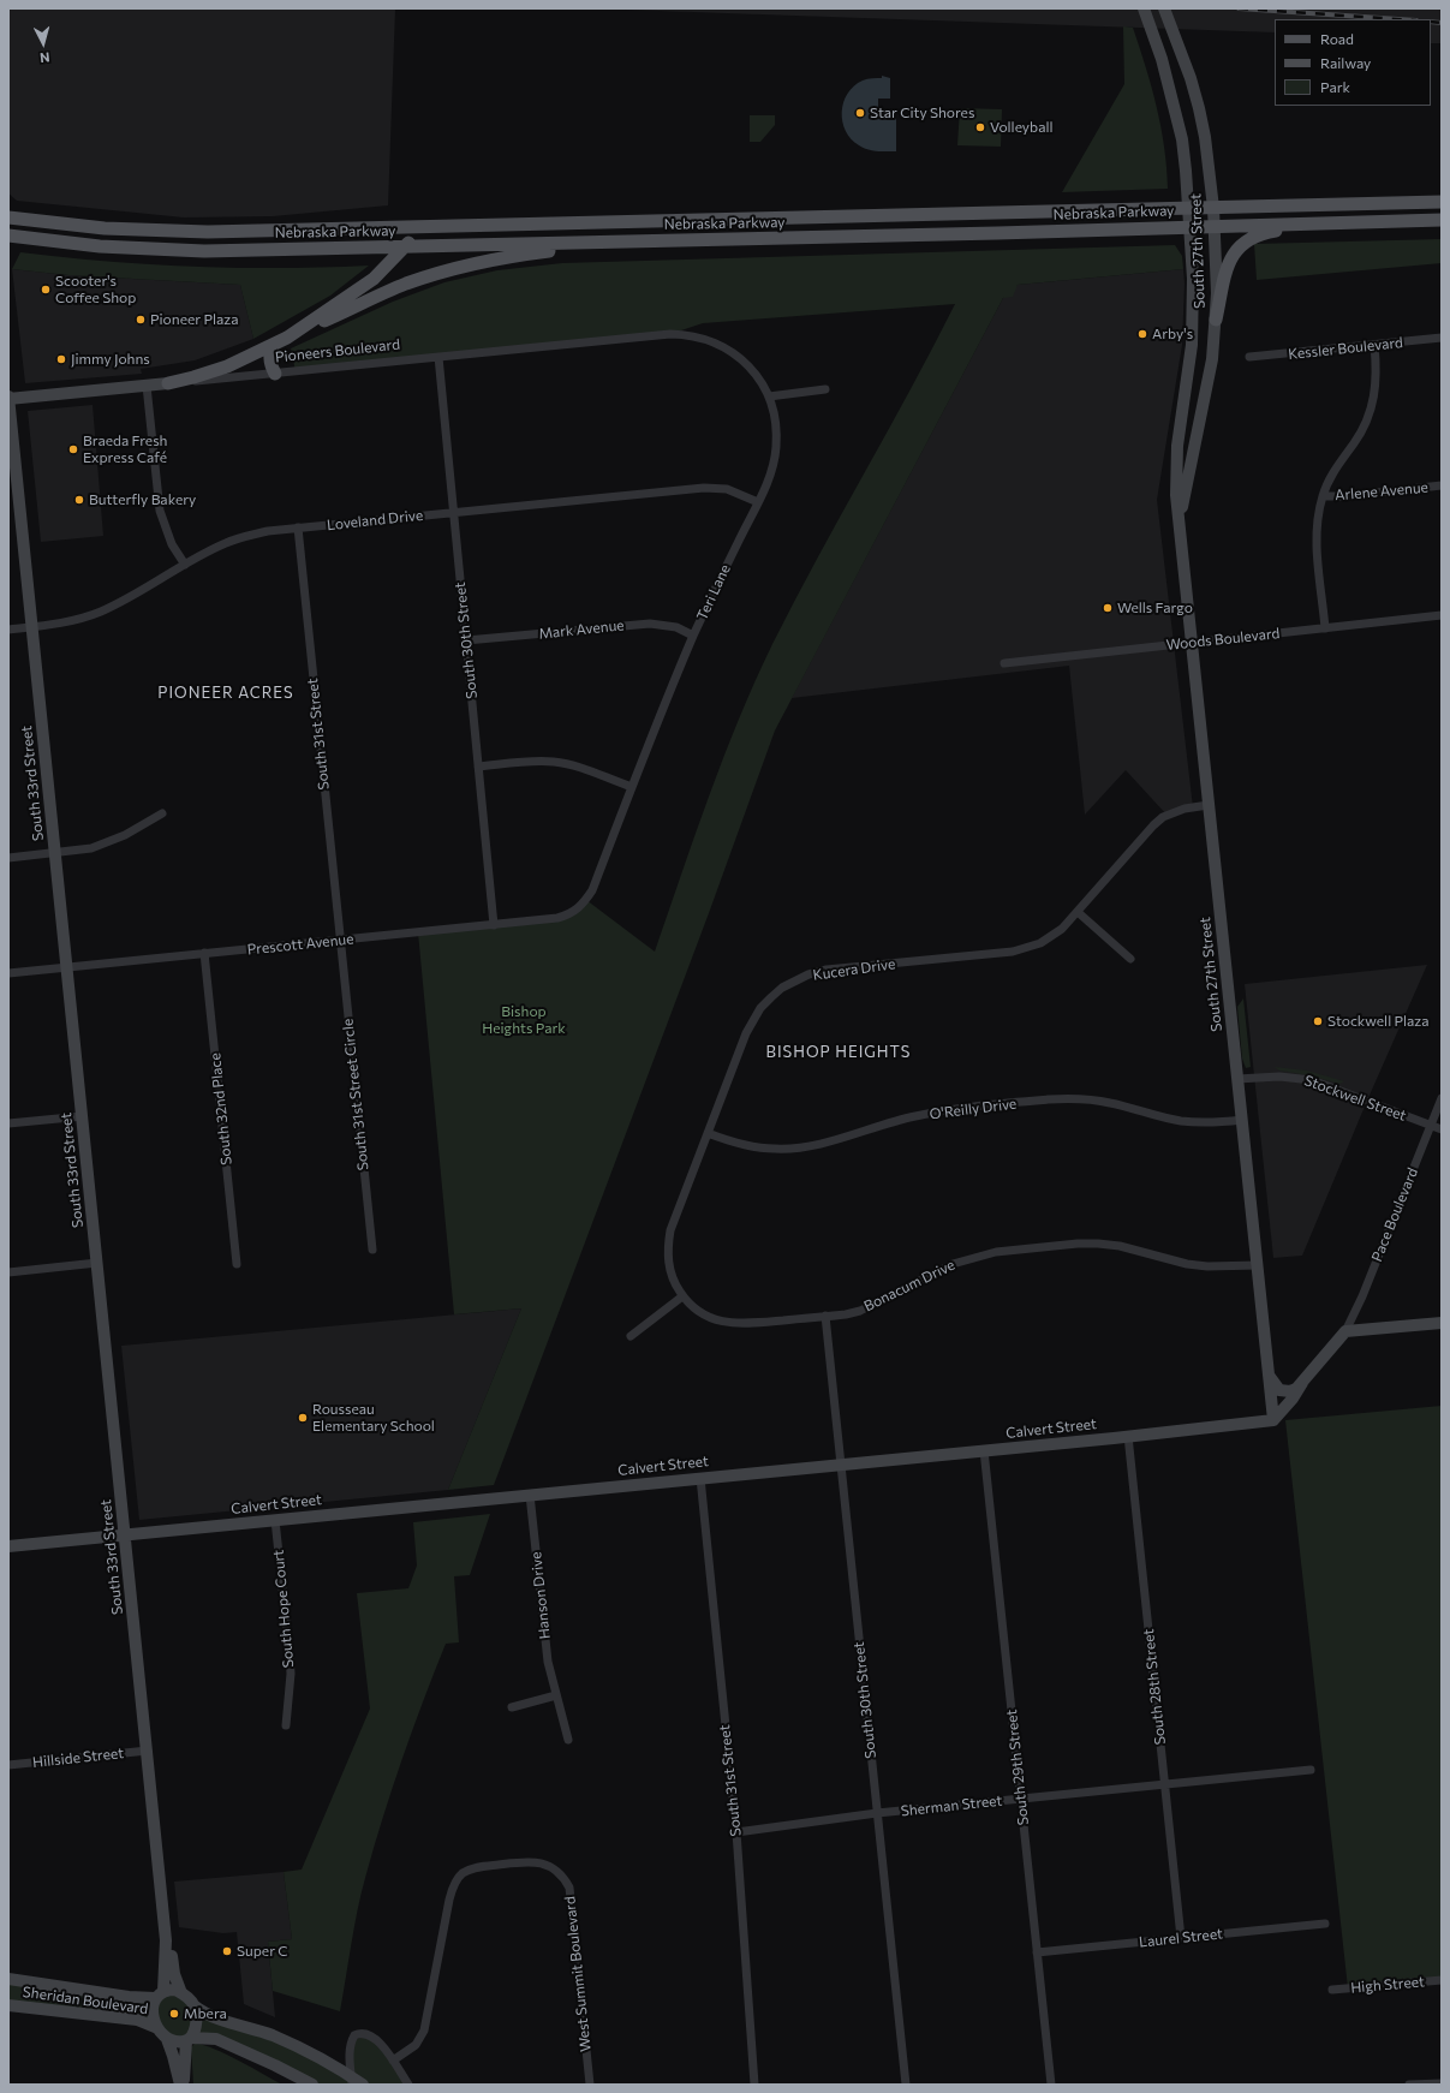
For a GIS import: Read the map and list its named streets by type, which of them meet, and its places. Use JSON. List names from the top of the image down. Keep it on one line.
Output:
{"streets":{"main road":["Nebraska Parkway","South 27th Street","Pioneers Boulevard","South 33rd Street","Calvert Street","Sheridan Boulevard"],"street":["Kessler Boulevard","Arlene Avenue","Loveland Drive","Teri Lane","Mark Avenue","Woods Boulevard","South 30th Street","South 31st Street","Prescott Avenue","Kucera Drive","South 31st Street Circle","Stockwell Street","South 32nd Place","O'Reilly Drive","Pace Boulevard","Bonacum Drive","Hanson Drive","South Hope Court","South 28th Street","Hillside Street","South 29th Street","Sherman Street","Laurel Street","West Summit Boulevard","High Street"]},"crossings":[["Nebraska Parkway","South 27th Street"],["South 27th Street","Woods Boulevard"],["South 27th Street","Kucera Drive"],["South 27th Street","Stockwell Street"],["South 27th Street","O'Reilly Drive"],["South 27th Street","Bonacum Drive"],["South 27th Street","Calvert Street"],["Pioneers Boulevard","Teri Lane"],["Pioneers Boulevard","South 30th Street"],["Pioneers Boulevard","South 33rd Street"],["Loveland Drive","Teri Lane"],["Loveland Drive","South 30th Street"],["Loveland Drive","South 31st Street"],["Loveland Drive","South 33rd Street"],["Teri Lane","Mark Avenue"],["Teri Lane","Prescott Avenue"],["Mark Avenue","South 30th Street"],["South 30th Street","Prescott Avenue"],["South 30th Street","Bonacum Drive"],["South 30th Street","Calvert Street"],["South 30th Street","Sherman Street"],["South 31st Street","Prescott Avenue"],["South 31st Street","South 31st Street Circle"],["South 31st Street","Calvert Street"],["South 31st Street","Sherman Street"],["South 33rd Street","Prescott Avenue"],["South 33rd Street","Calvert Street"],["South 33rd Street","Hillside Street"],["South 33rd Street","Sheridan Boulevard"],["Prescott Avenue","South 31st Street Circle"],["Prescott Avenue","South 32nd Place"],["Kucera Drive","O'Reilly Drive"],["Kucera Drive","Bonacum Drive"],["Stockwell Street","Pace Boulevard"],["Calvert Street","Hanson Drive"],["Calvert Street","South Hope Court"],["Calvert Street","South 28th Street"],["Calvert Street","South 29th Street"],["South 28th Street","Sherman Street"],["South 28th Street","Laurel Street"],["South 29th Street","Sherman Street"],["South 29th Street","Laurel Street"]],"districts":["PIONEER ACRES","BISHOP HEIGHTS"],"parks":["Bishop Heights Park"],"places":["Star City Shores","Volleyball","Scooter's Coffee Shop","Pioneer Plaza","Arby's","Jimmy Johns","Braeda Fresh Express Café","Butterfly Bakery","Wells Fargo","Stockwell Plaza","Rousseau Elementary School","Super C","Mbera"],"legend":["Road","Railway","Park"],"north":"bottom"}
